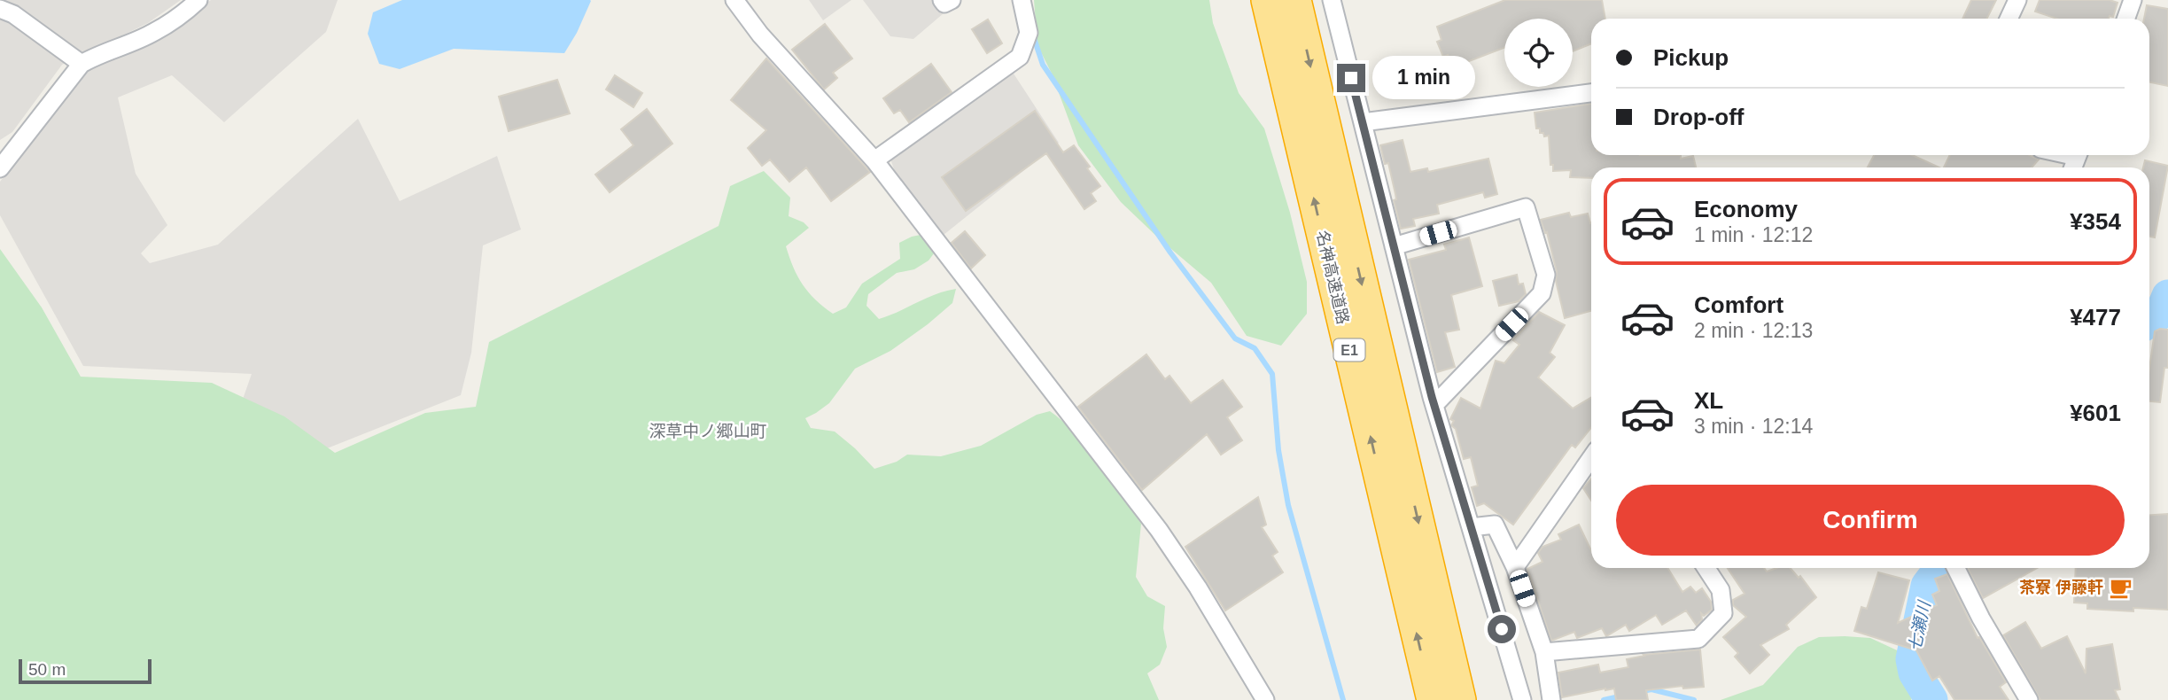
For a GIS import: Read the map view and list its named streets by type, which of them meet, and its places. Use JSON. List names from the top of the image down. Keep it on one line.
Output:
{"streets":{"highway":["名神高速道路","E1"]},"districts":["深草中ノ郷山町"],"water":["七瀬川"],"places":{"cafe":["茶寮 伊藤軒"]},"scale_bar":"50 m","page":{"banner":["Pickup","Drop-off"],"bubble":"1 min","list":[{"name":"Economy","note":"1 min · 12:12","value":"¥354"},{"name":"Comfort","note":"2 min · 12:13","value":"¥477"},{"name":"XL","note":"3 min · 12:14","value":"¥601"}],"buttons":"Confirm","scale":"50 m"}}
